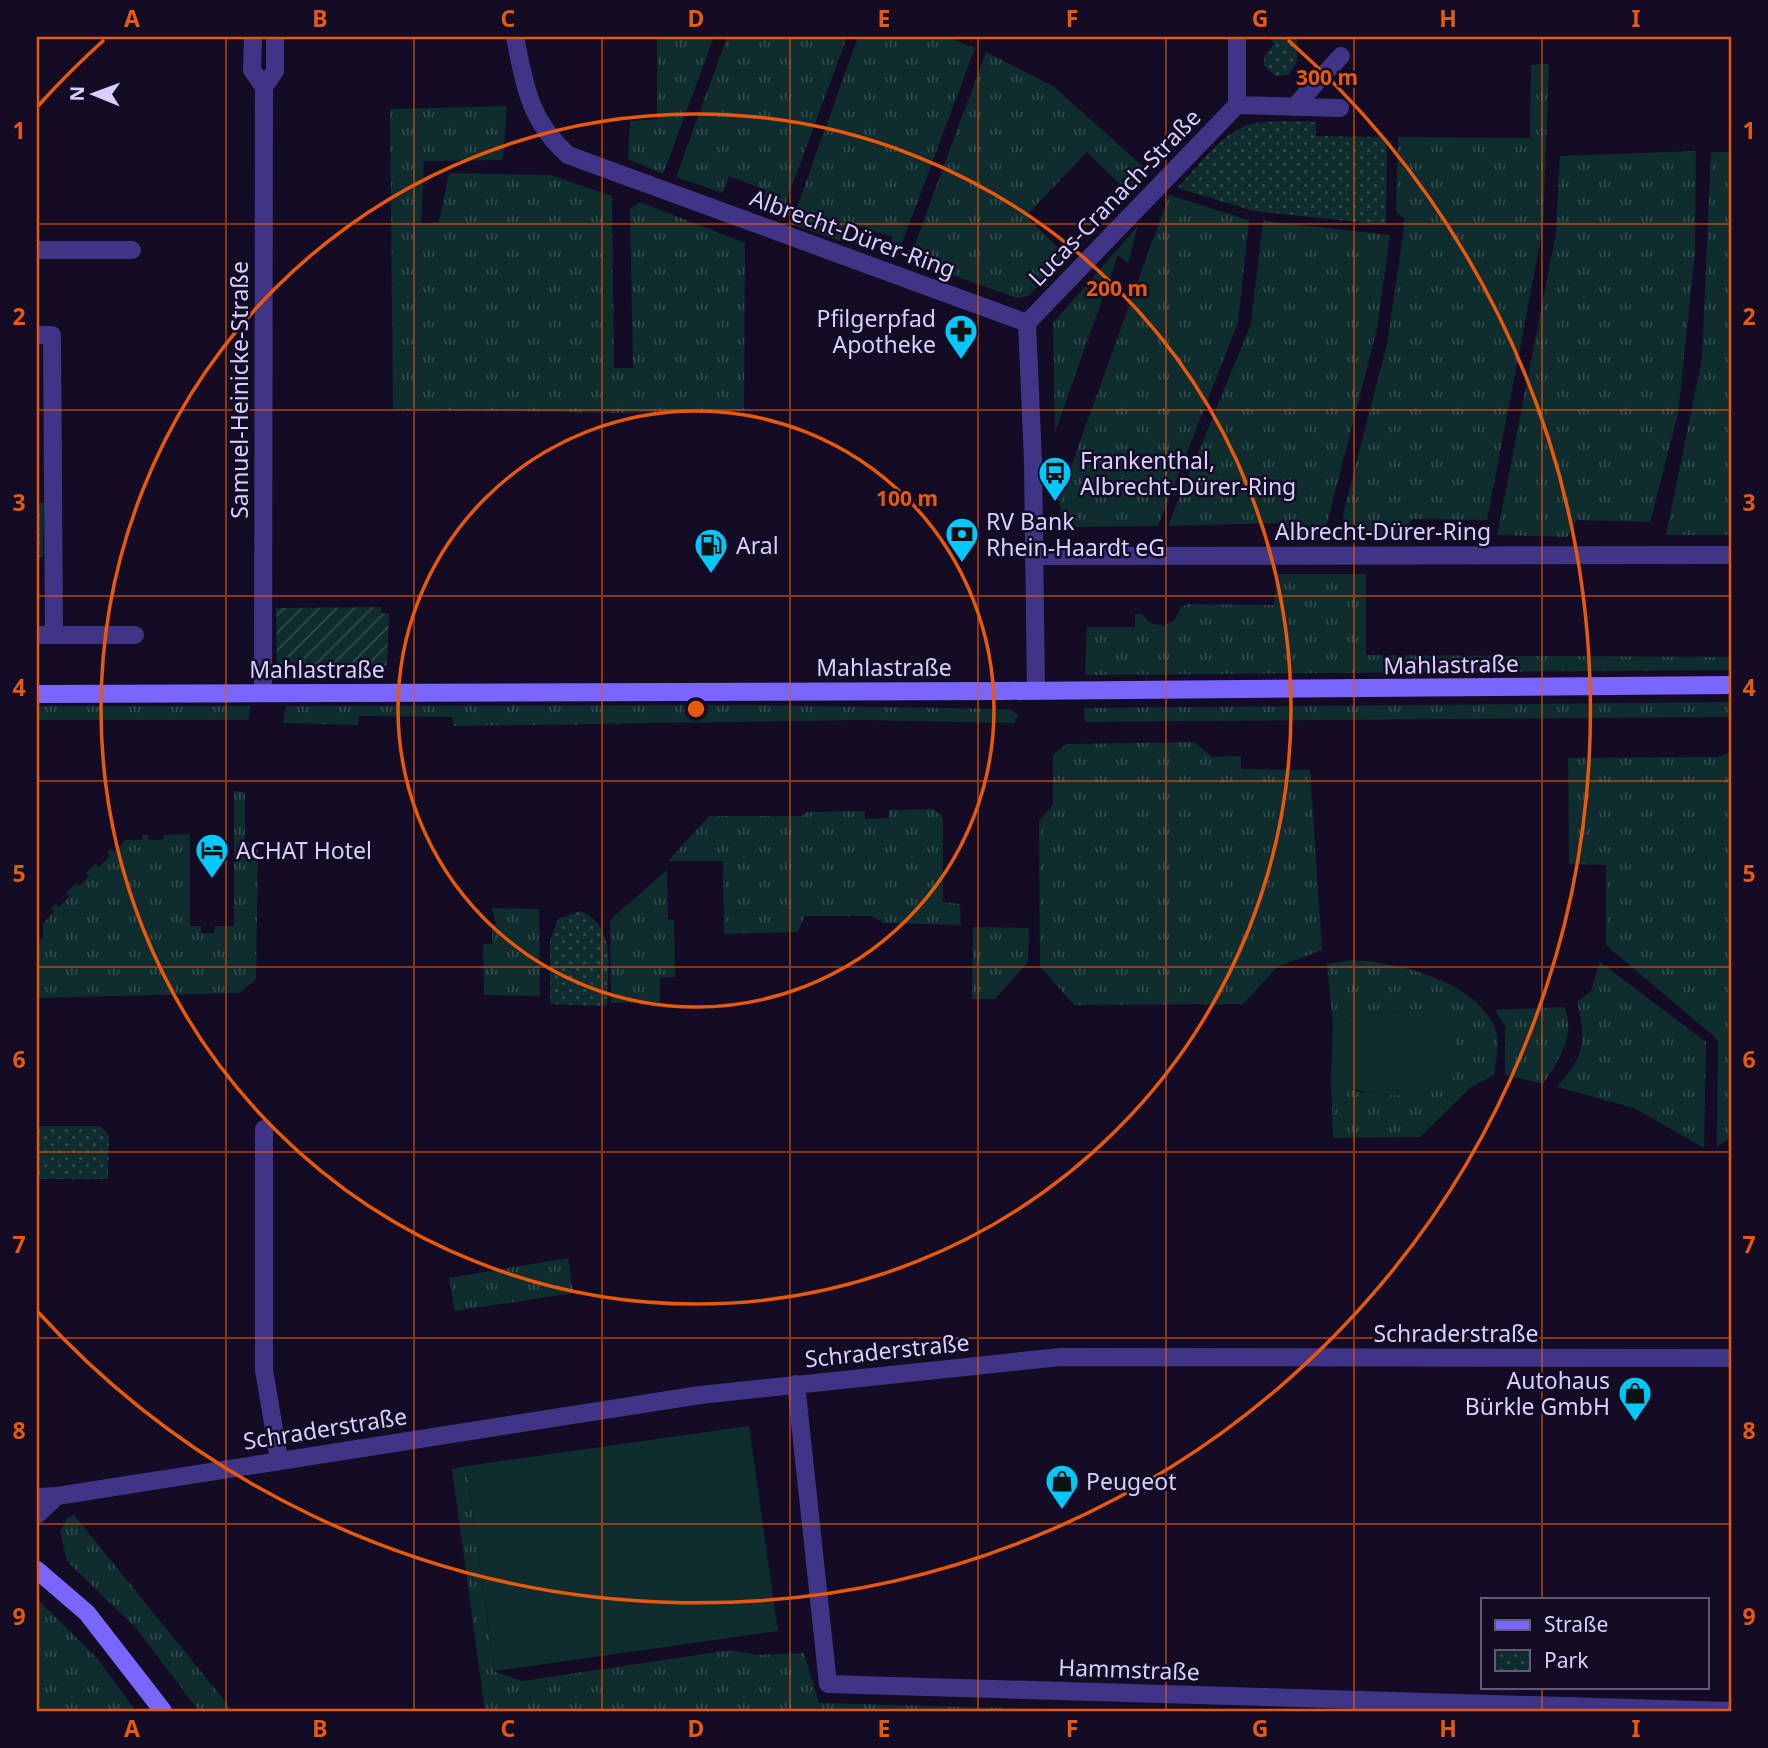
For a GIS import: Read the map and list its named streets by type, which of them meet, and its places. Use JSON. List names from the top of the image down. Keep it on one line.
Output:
{"streets":{"street":["Lucas-Cranach-Straße","Albrecht-Dürer-Ring","Samuel-Heinicke-Straße","Mahlastraße","Schraderstraße","Hammstraße"]},"crossings":[["Lucas-Cranach-Straße","Albrecht-Dürer-Ring"],["Samuel-Heinicke-Straße","Mahlastraße"],["Schraderstraße","Hammstraße"]],"places":{"pharmacy":["Pfilgerpfad Apotheke"],"bus stop":["Frankenthal, Albrecht-Dürer-Ring"],"bank":["RV Bank Rhein-Haardt eG"],"fuel station":["Aral"],"hotel":["ACHAT Hotel"],"shop":["Autohaus Bürkle GmbH","Peugeot"]},"legend":["Straße","Park"],"north":"left","grid":{"columns":["A","B","C","D","E","F","G","H","I"],"rows":["1","2","3","4","5","6","7","8","9"]},"rings":["300 m","200 m","100 m"]}
